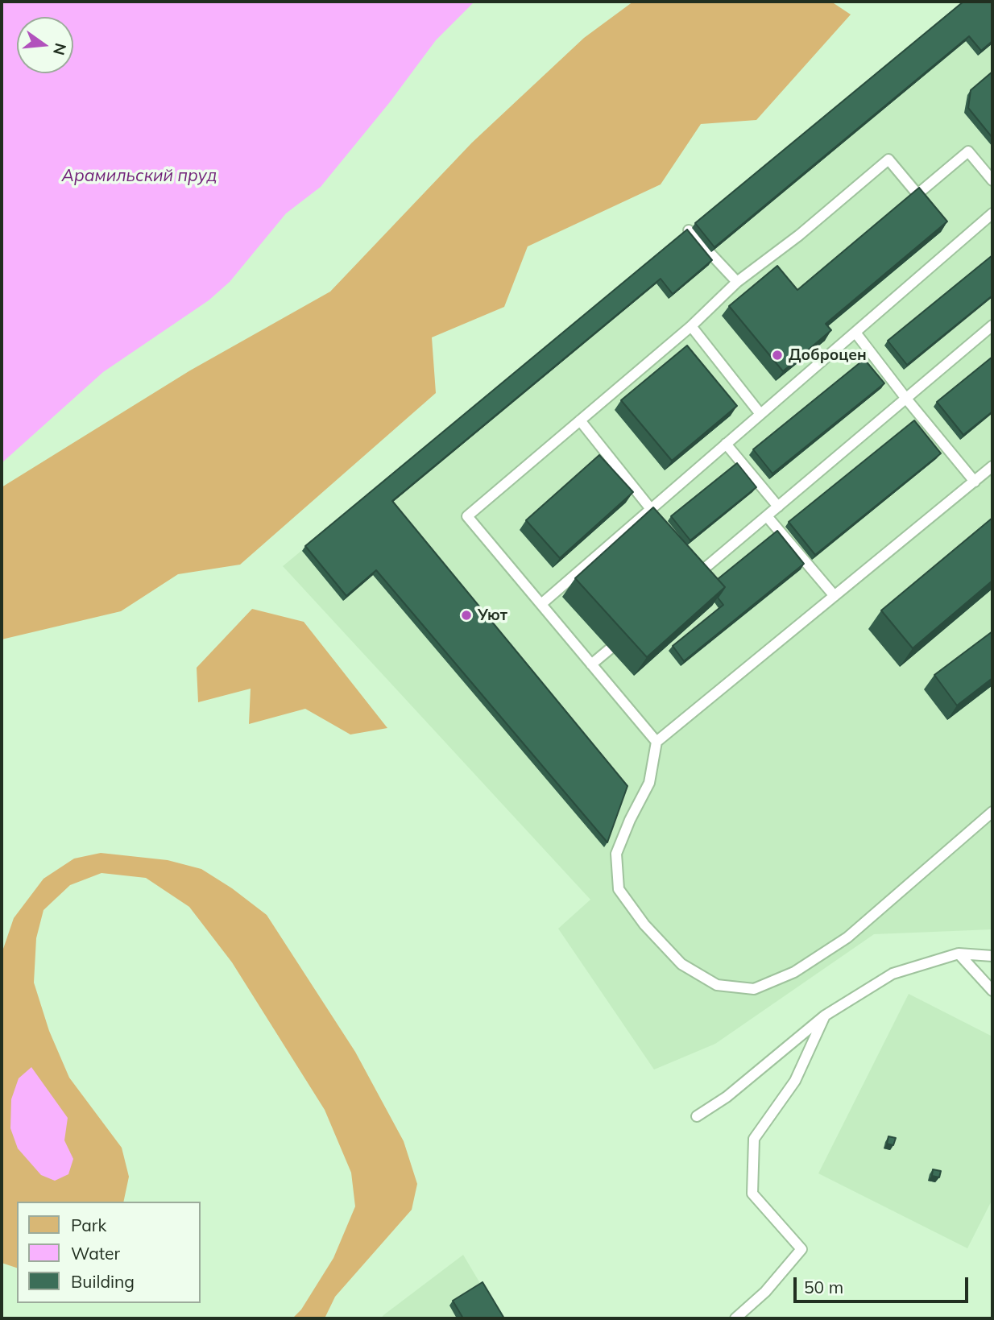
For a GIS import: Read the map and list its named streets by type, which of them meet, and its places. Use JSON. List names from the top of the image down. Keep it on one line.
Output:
{"water":["Арамильский пруд"],"places":["Доброцен","Уют"],"legend":["Park","Water","Building"],"scale_bar":"50 m","north":"right"}
